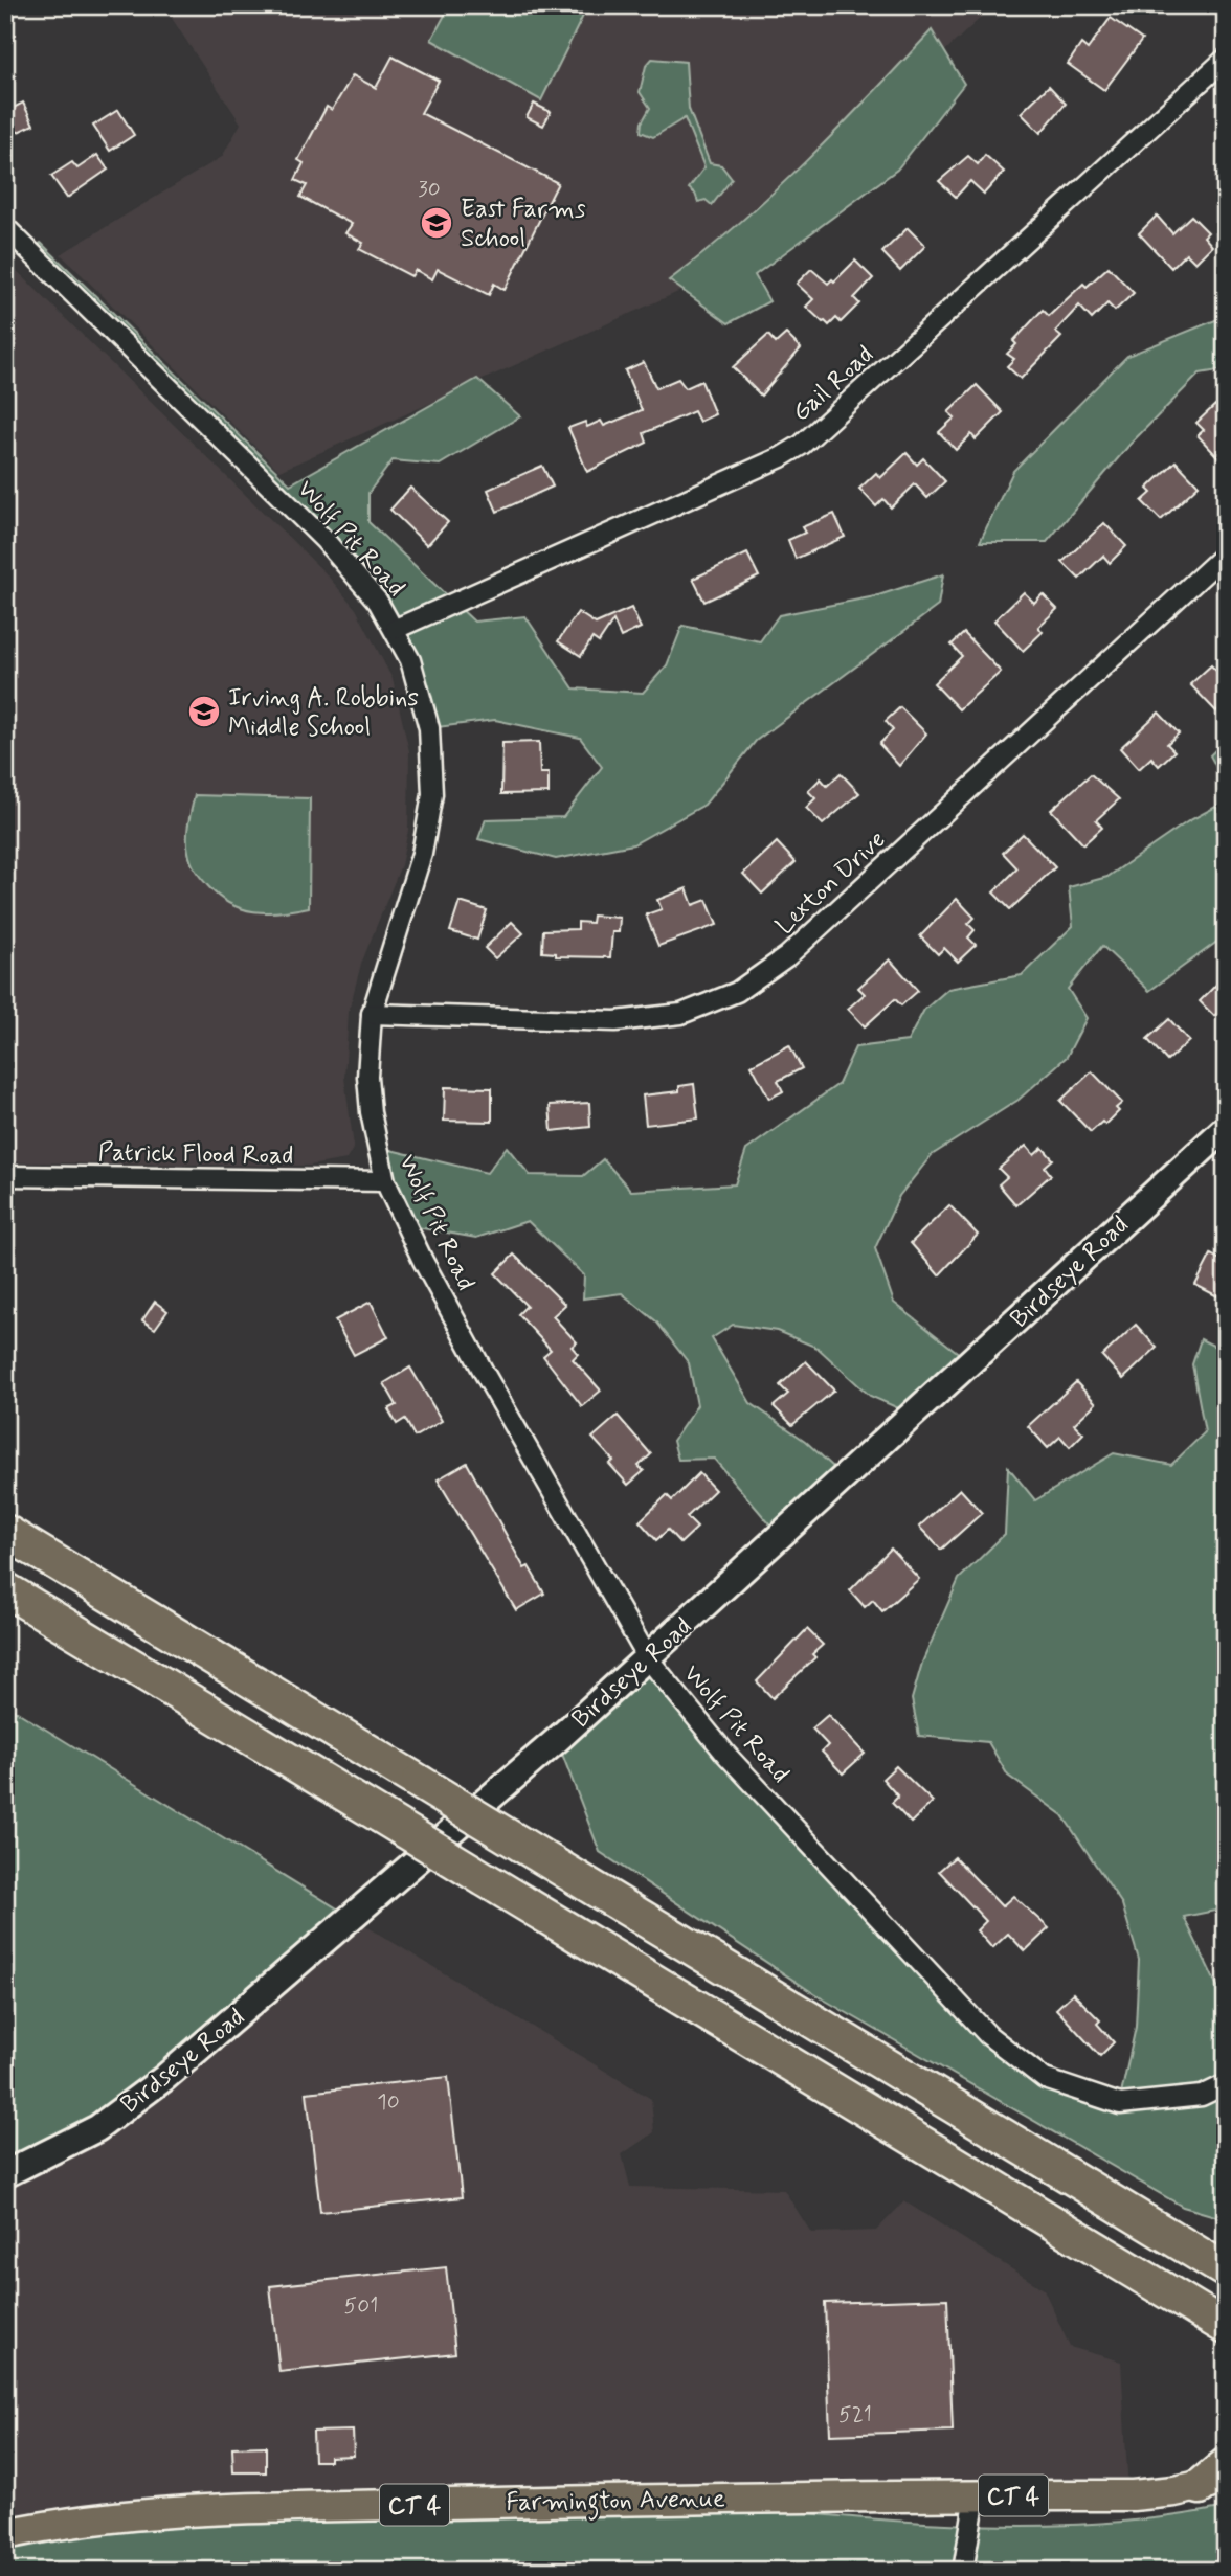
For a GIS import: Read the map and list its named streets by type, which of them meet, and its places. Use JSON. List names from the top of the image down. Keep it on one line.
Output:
{"streets":{"main road":["Birdseye Road","CT 4","Farmington Avenue"],"street":["Gail Road","Wolf Pit Road","Lexton Drive","Patrick Flood Road"]},"crossings":[["Gail Road","Wolf Pit Road"],["Wolf Pit Road","Lexton Drive"],["Wolf Pit Road","Patrick Flood Road"],["Wolf Pit Road","Birdseye Road"]],"places":{"school or university":["East Farms School","Irving A. Robbins Middle School"]},"house_numbers":["30","10","501","521"]}
